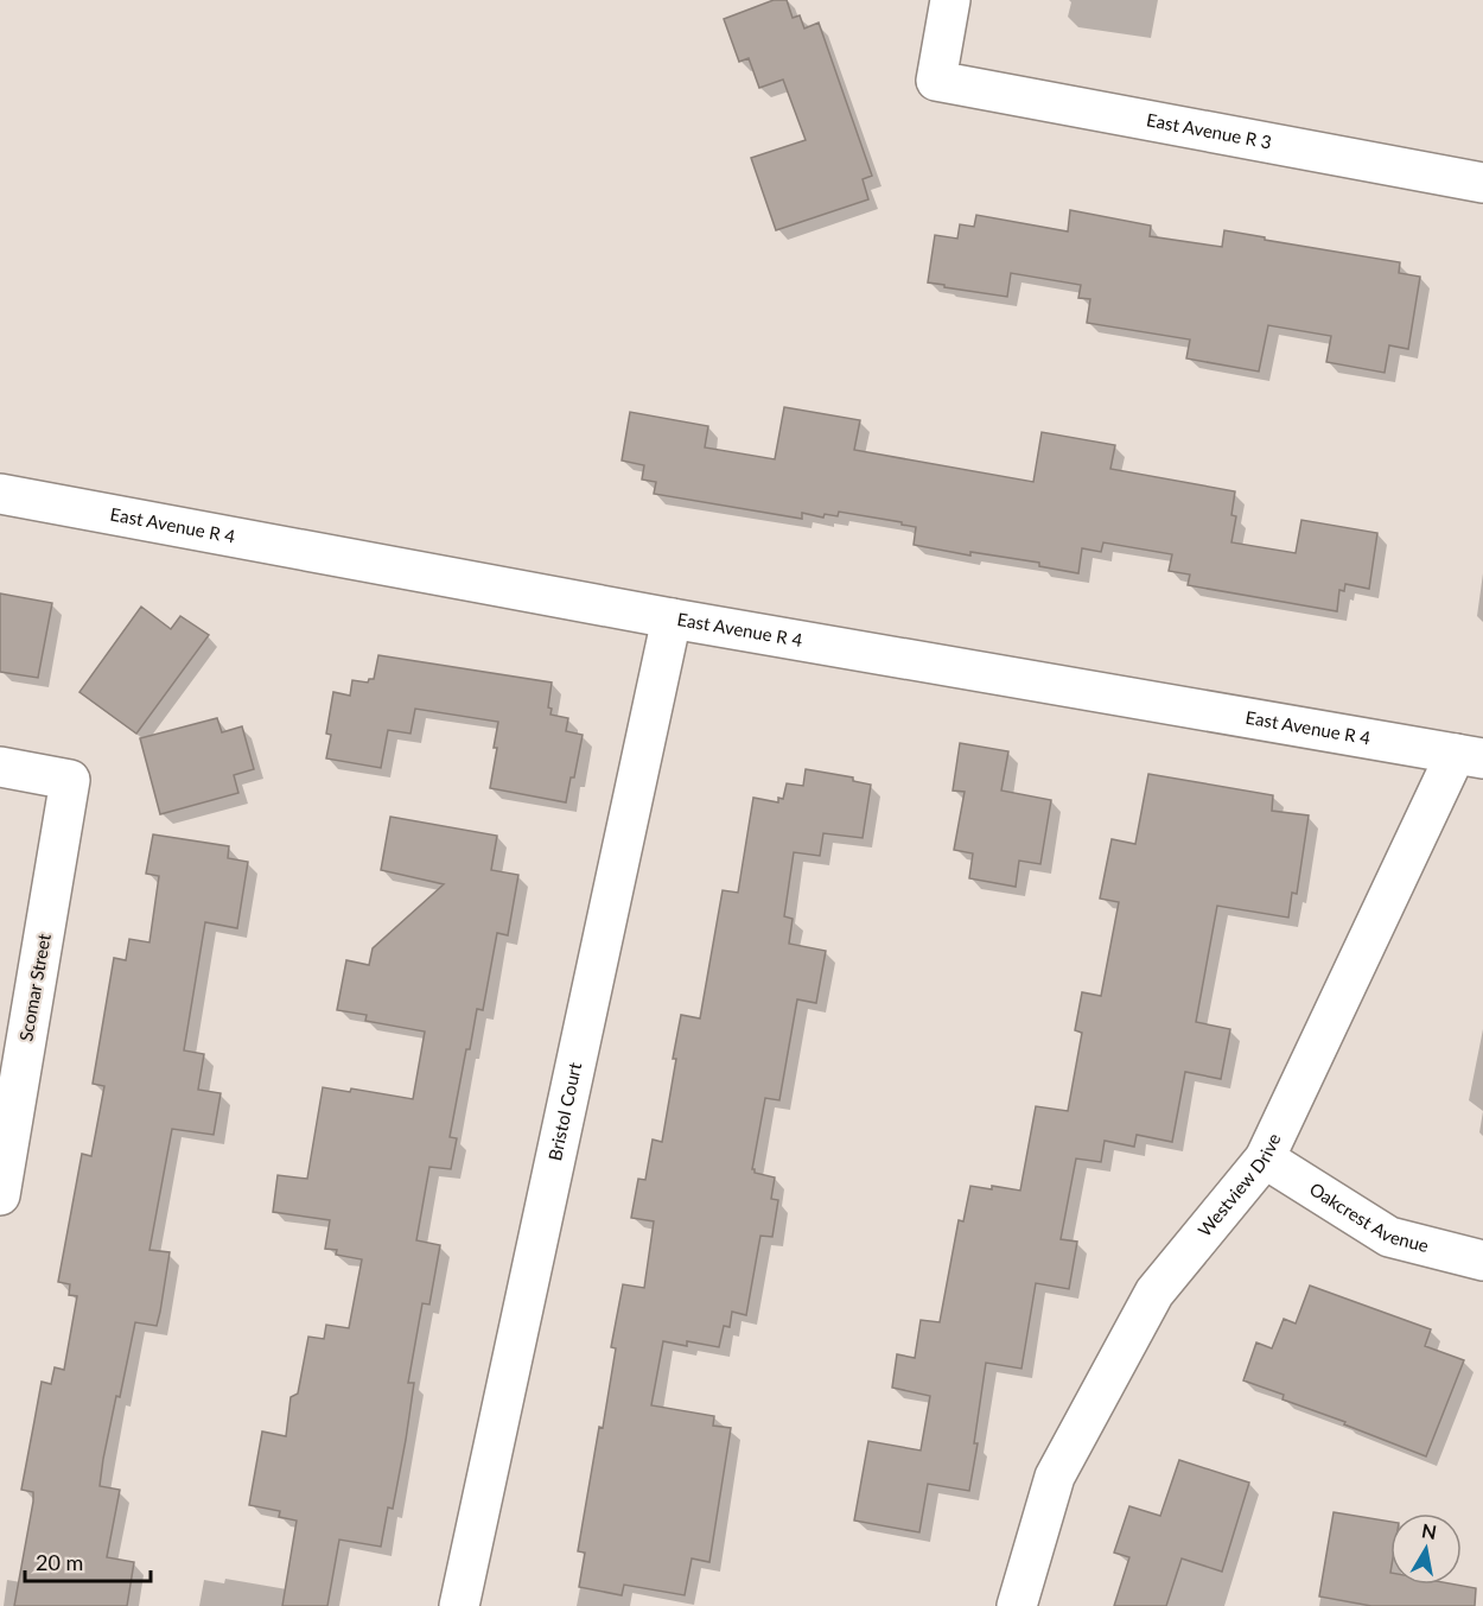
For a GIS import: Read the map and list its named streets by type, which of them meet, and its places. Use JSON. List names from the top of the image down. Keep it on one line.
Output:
{"streets":{"street":["East Avenue R 3","East Avenue R 4","Scomar Street","Bristol Court","Westview Drive","Oakcrest Avenue"]},"crossings":[["East Avenue R 4","Bristol Court"],["East Avenue R 4","Westview Drive"],["Westview Drive","Oakcrest Avenue"]],"scale_bar":"20 m","north":"top"}
